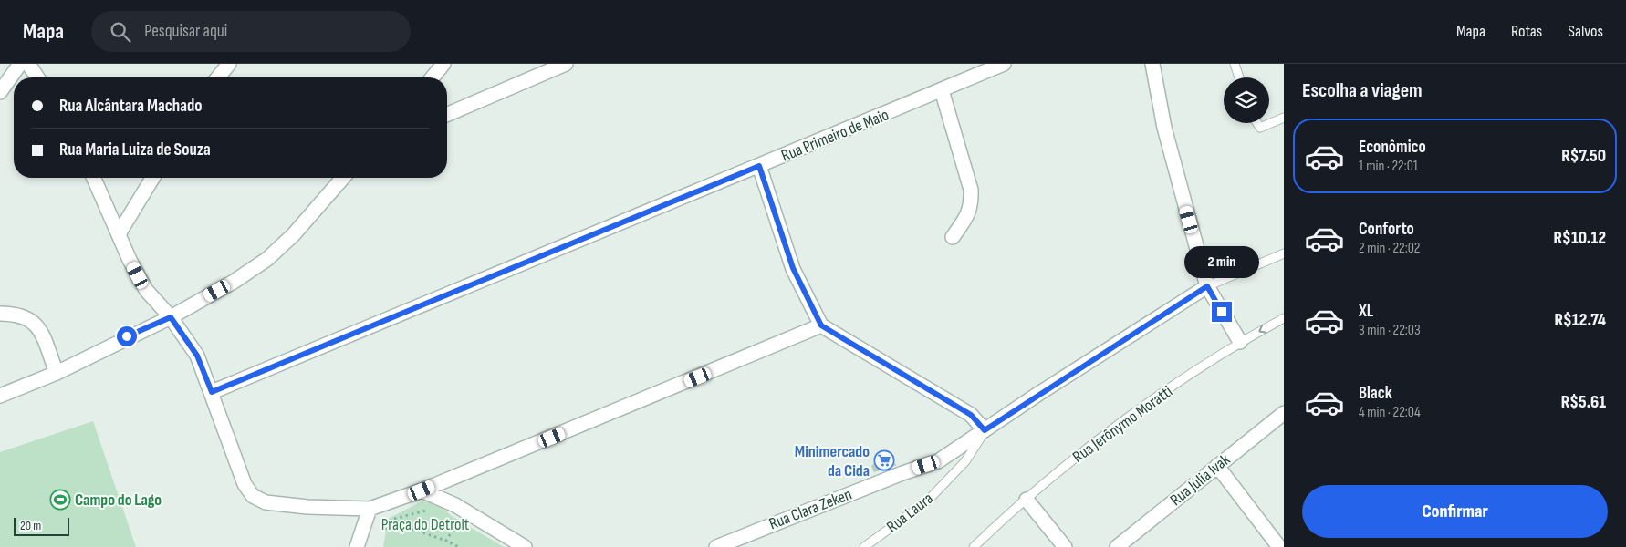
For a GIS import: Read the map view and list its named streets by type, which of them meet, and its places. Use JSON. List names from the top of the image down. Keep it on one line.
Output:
{"streets":{"street":["Rua Primeiro de Maio","Rua Júlia Ivak","Rua Clara Zeken"],"lane":["Rua Jerônymo Moratti","Rua Laura"]},"crossings":[["Rua Clara Zeken","Rua Laura"]],"parks":["Praça do Detroit"],"places":{"supermarket":["Minimercado da Cida"],"sports":["Campo do Lago"]},"scale_bar":"20 m","page":{"header":"Mapa","search":"Pesquisar aqui","nav":["Mapa","Rotas","Salvos"],"heading":"Escolha a viagem","banner":["Rua Alcântara Machado","Rua Maria Luiza de Souza"],"list":[{"name":"Econômico","note":"1 min · 22:01","value":"R$7.50"},{"name":"Conforto","note":"2 min · 22:02","value":"R$10.12"},{"name":"XL","note":"3 min · 22:03","value":"R$12.74"},{"name":"Black","note":"4 min · 22:04","value":"R$5.61"}],"bubble":"2 min","buttons":"Confirmar","scale":"20 m"}}
